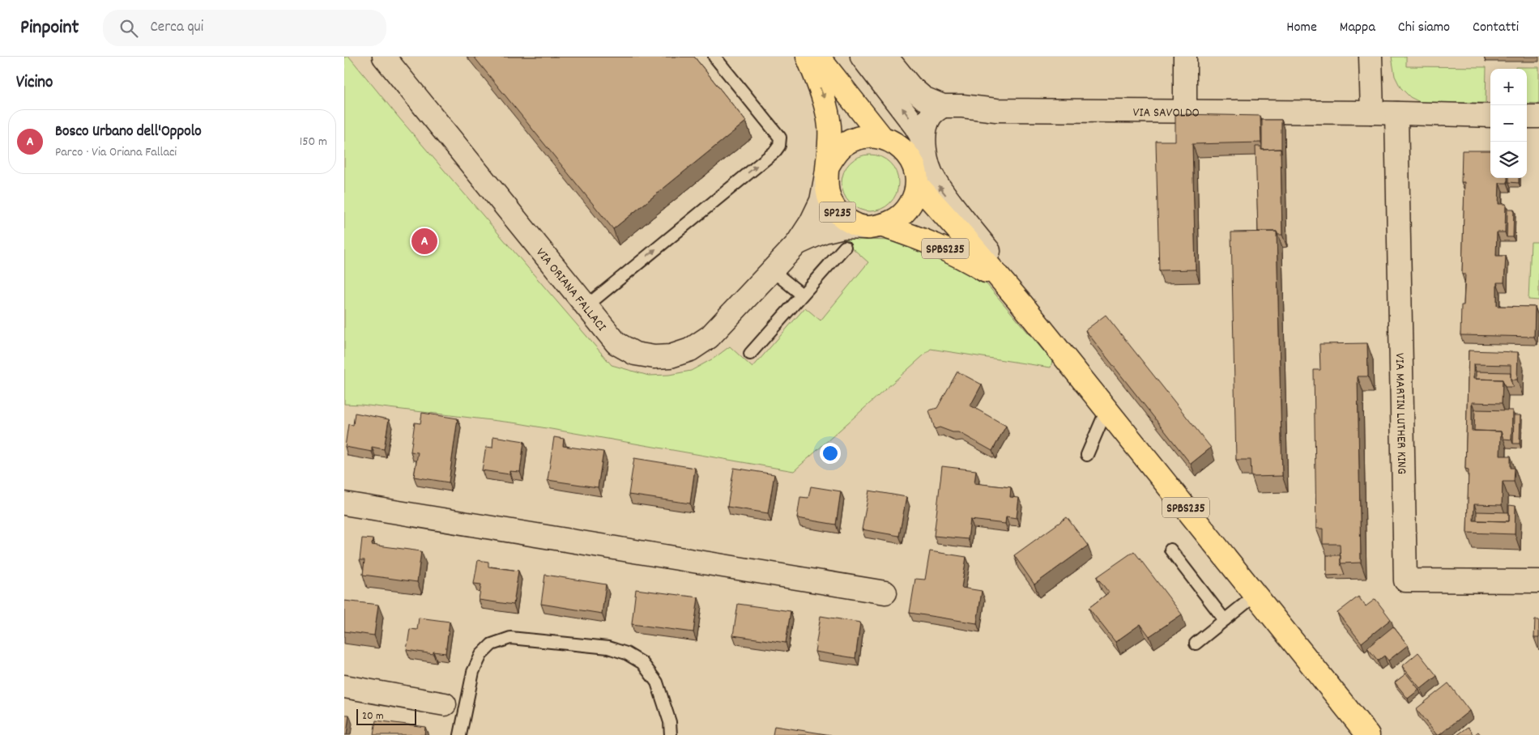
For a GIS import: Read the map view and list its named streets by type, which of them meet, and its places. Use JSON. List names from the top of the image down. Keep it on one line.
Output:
{"streets":{"main road":["SP235","SPBS235"],"street":["VIA SAVOLDO","VIA ORIANA FALLACI","VIA MARTIN LUTHER KING"]},"crossings":[["VIA SAVOLDO","VIA MARTIN LUTHER KING"],["SP235","SPBS235"],["SP235","VIA ORIANA FALLACI"],["SPBS235","VIA ORIANA FALLACI"]],"scale_bar":"20 m","page":{"header":"Pinpoint","search":"Cerca qui","nav":["Home","Mappa","Chi siamo","Contatti"],"heading":"Vicino","map_buttons":["+","−"],"list":[{"mark":"A","name":"Bosco Urbano dell'Oppolo","note":"Parco · Via Oriana Fallaci","value":"150 m"}],"pins":"A","scale":"20 m"}}
